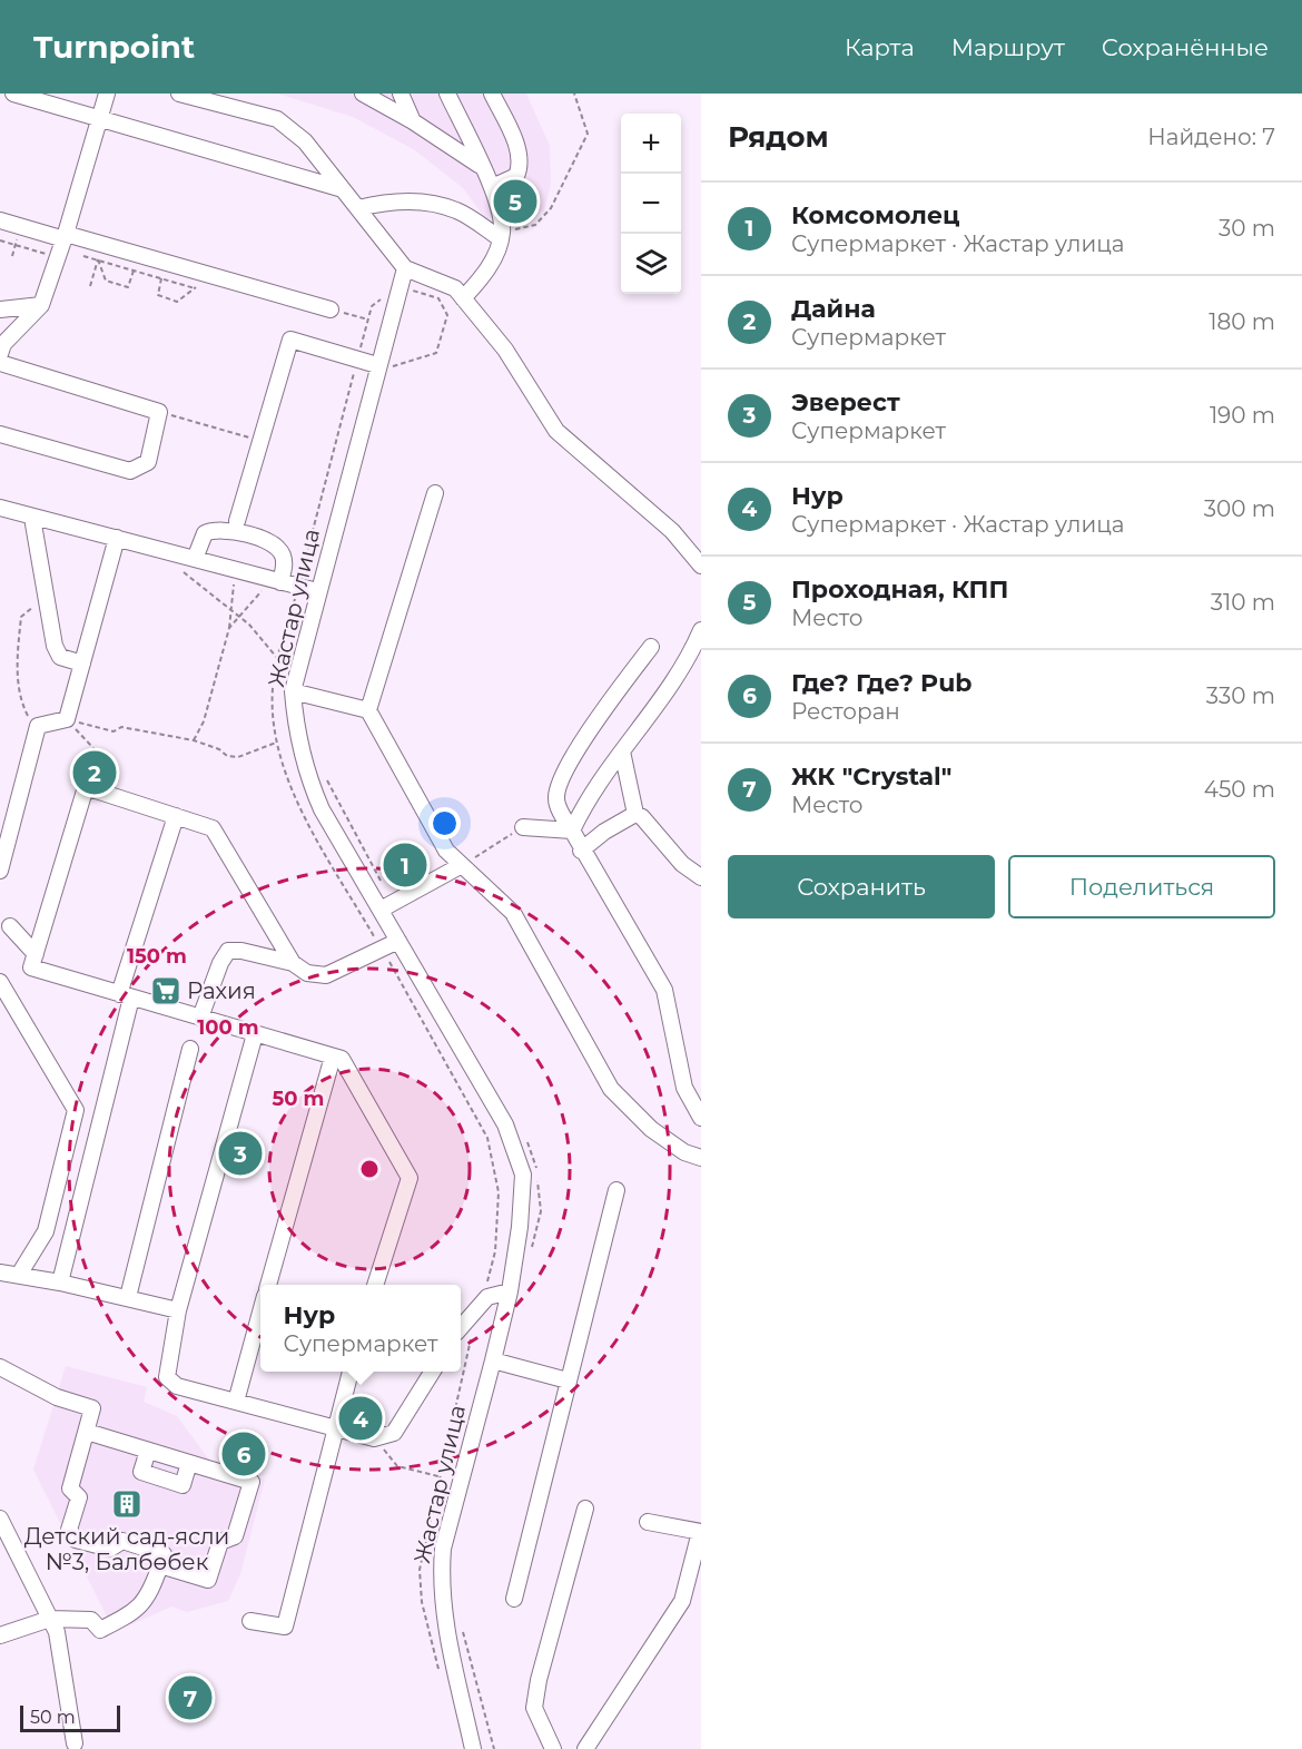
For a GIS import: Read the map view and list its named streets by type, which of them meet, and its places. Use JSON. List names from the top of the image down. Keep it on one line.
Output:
{"streets":{"street":["Жастар улица"]},"places":{"supermarket":["Рахия"],"building":["Детский сад-ясли №3, Балбөбек"]},"scale_bar":"50 m","page":{"header":"Turnpoint","nav":["Карта","Маршрут","Сохранённые"],"heading":["Рядом","Найдено: 7"],"map_buttons":["+","−"],"pins":["5","2","1","3","4","6","7"],"list":[{"mark":"1","name":"Комсомолец","note":"Супермаркет · Жастар улица","value":"30 m"},{"mark":"2","name":"Дайна","note":"Супермаркет","value":"180 m"},{"mark":"3","name":"Эверест","note":"Супермаркет","value":"190 m"},{"mark":"4","name":"Нур","note":"Супермаркет · Жастар улица","value":"300 m"},{"mark":"5","name":"Проходная, КПП","note":"Место","value":"310 m"},{"mark":"6","name":"Где? Где? Pub","note":"Ресторан","value":"330 m"},{"mark":"7","name":"ЖК \"Crystal\"","note":"Место","value":"450 m"}],"buttons":["Сохранить","Поделиться"],"popup":["Нур","Супермаркет"],"scale":"50 m"},"rings":["150 m","100 m","50 m"]}
